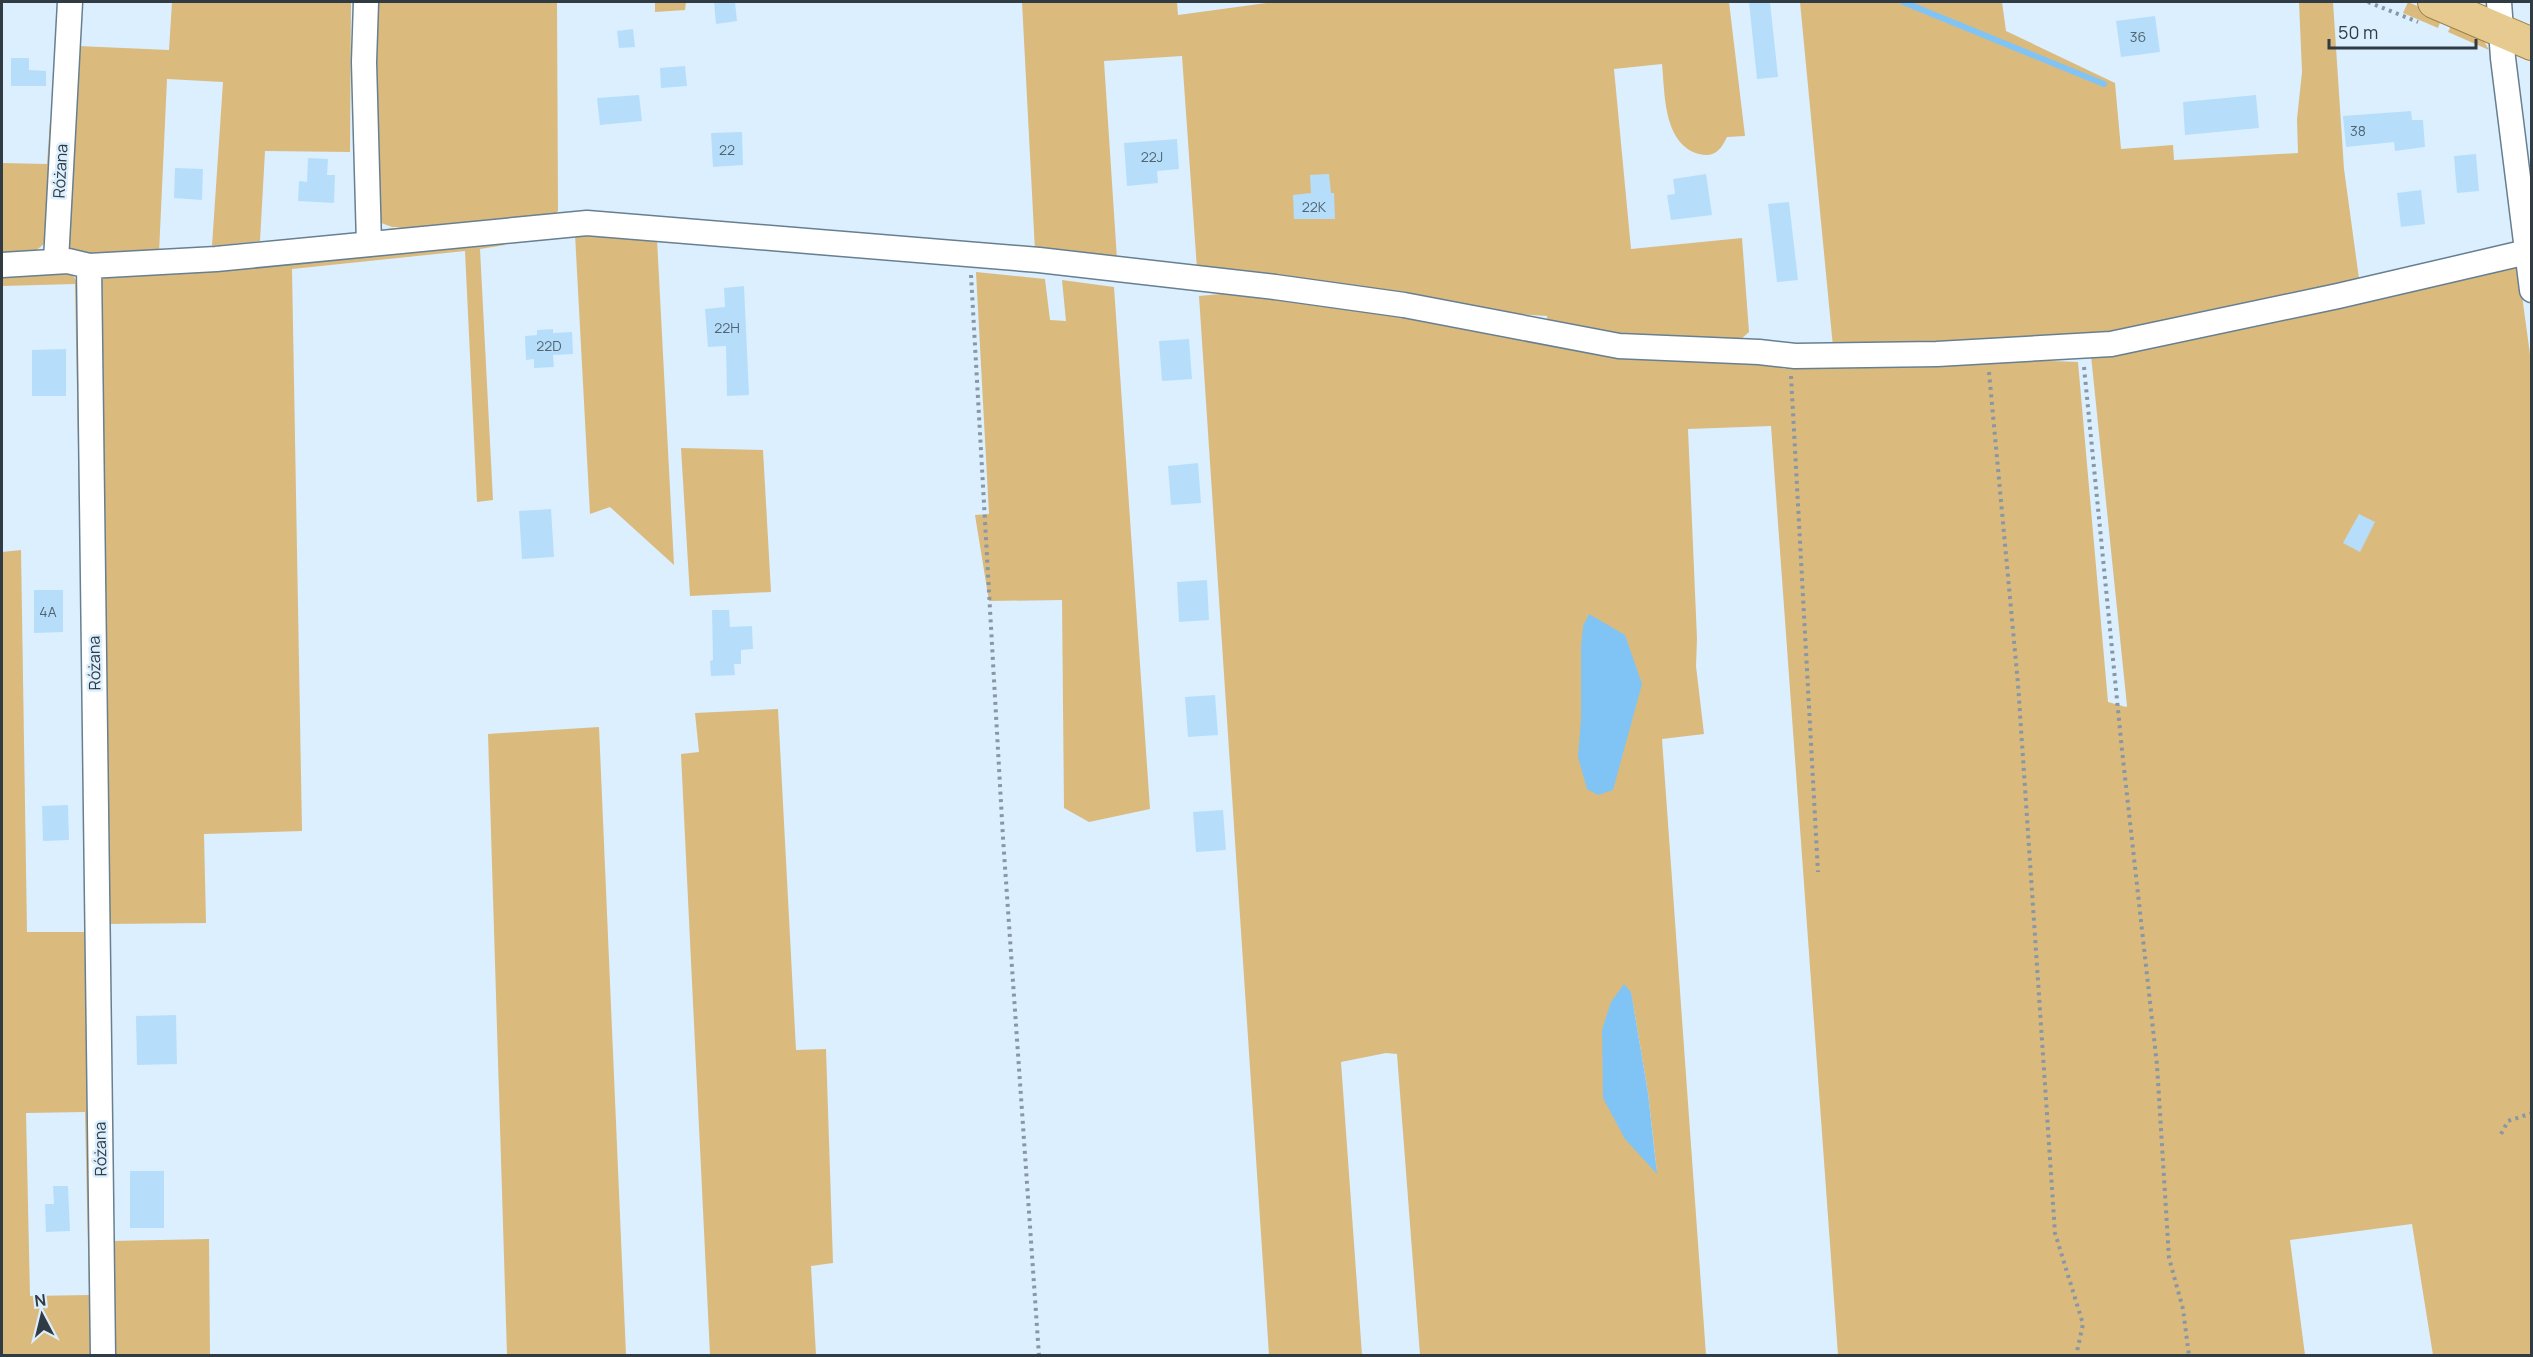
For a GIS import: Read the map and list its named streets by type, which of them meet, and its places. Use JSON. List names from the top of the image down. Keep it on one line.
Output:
{"streets":{"street":["Różana"]},"house_numbers":["36","38","22","22J","22K","22H","22D","4A"],"scale_bar":"50 m","north":"top"}
